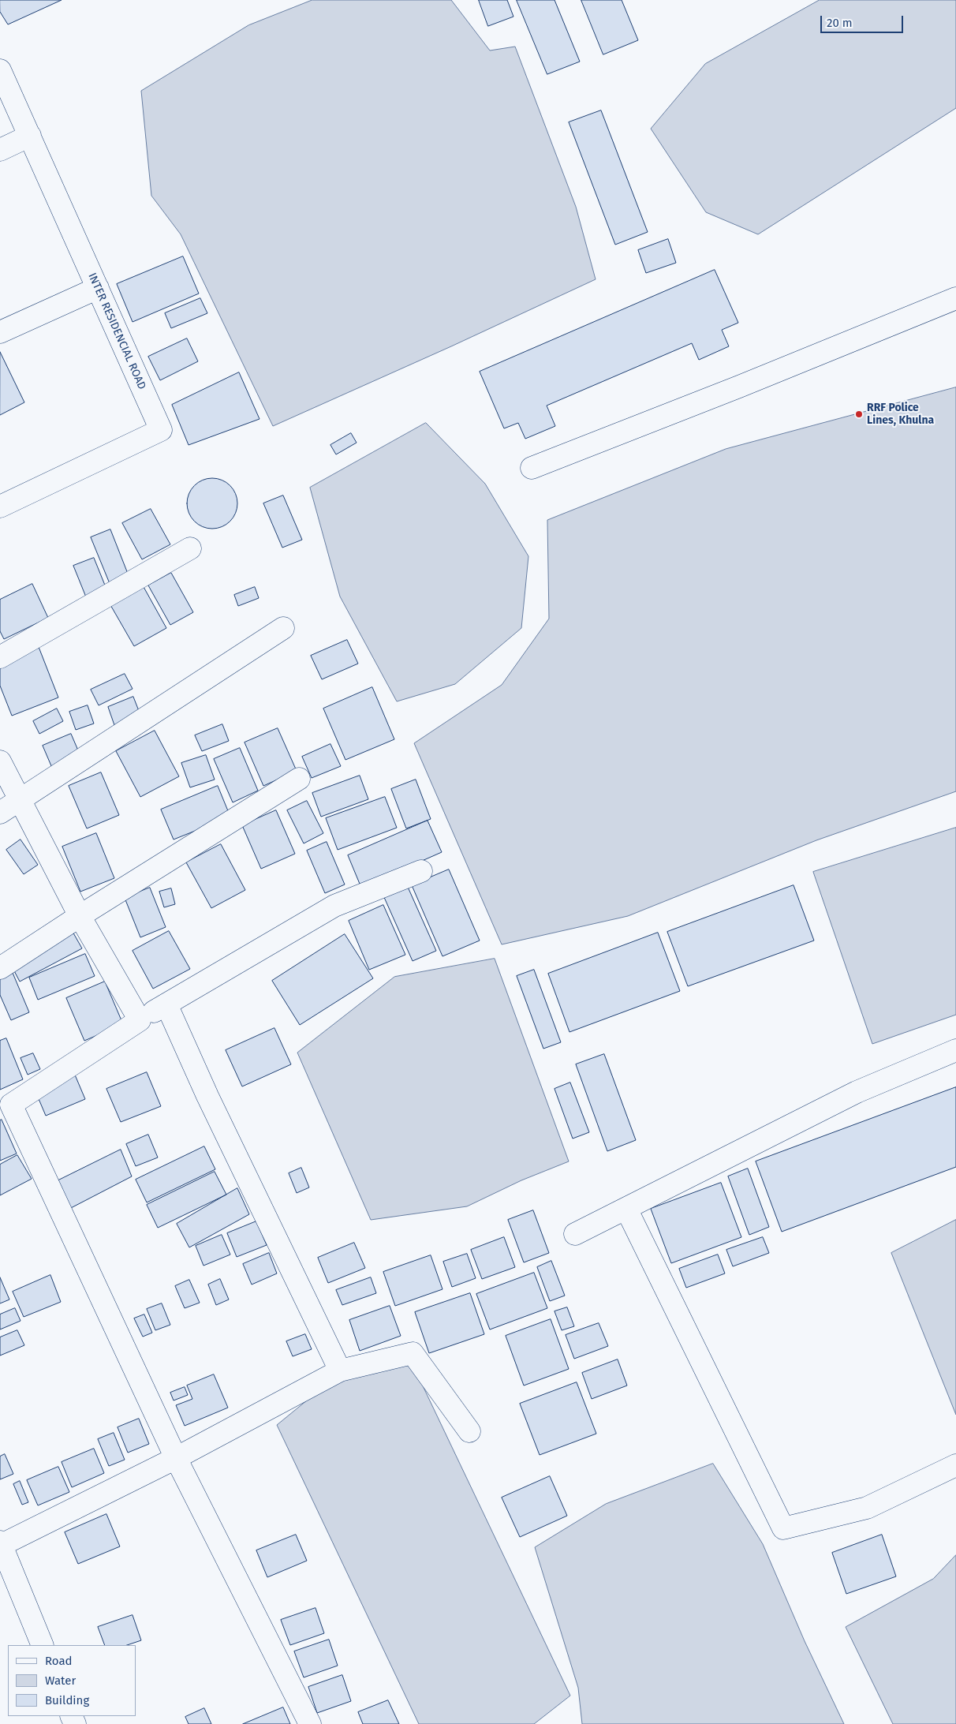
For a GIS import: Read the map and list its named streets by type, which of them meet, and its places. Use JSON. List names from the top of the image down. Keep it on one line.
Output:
{"streets":{"street":["INTER RESIDENCIAL ROAD"]},"places":["RRF Police Lines, Khulna"],"legend":["Road","Water","Building"],"scale_bar":"20 m"}
